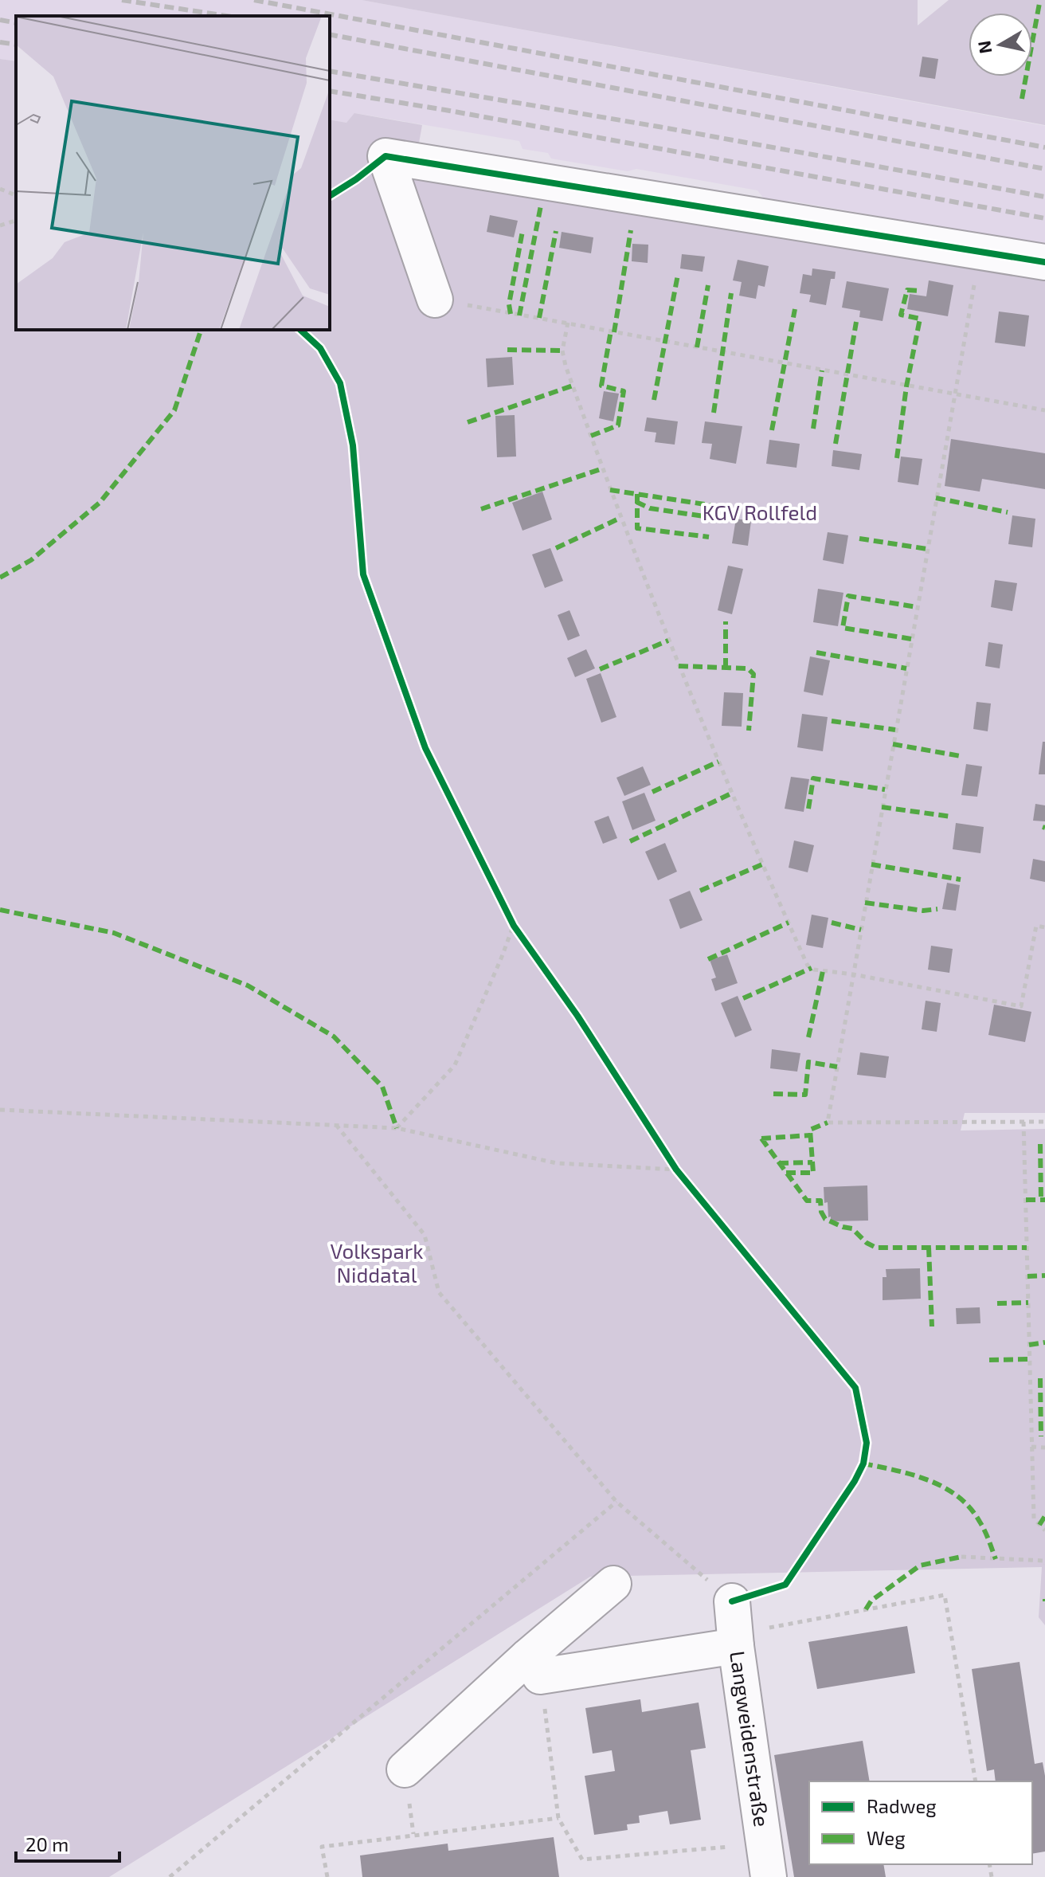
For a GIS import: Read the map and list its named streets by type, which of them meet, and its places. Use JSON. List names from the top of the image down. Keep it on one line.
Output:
{"streets":{"street":["Langweidenstraße"]},"parks":["KGV Rollfeld","Volkspark Niddatal"],"legend":["Radweg","Weg"],"scale_bar":"20 m","north":"left"}
